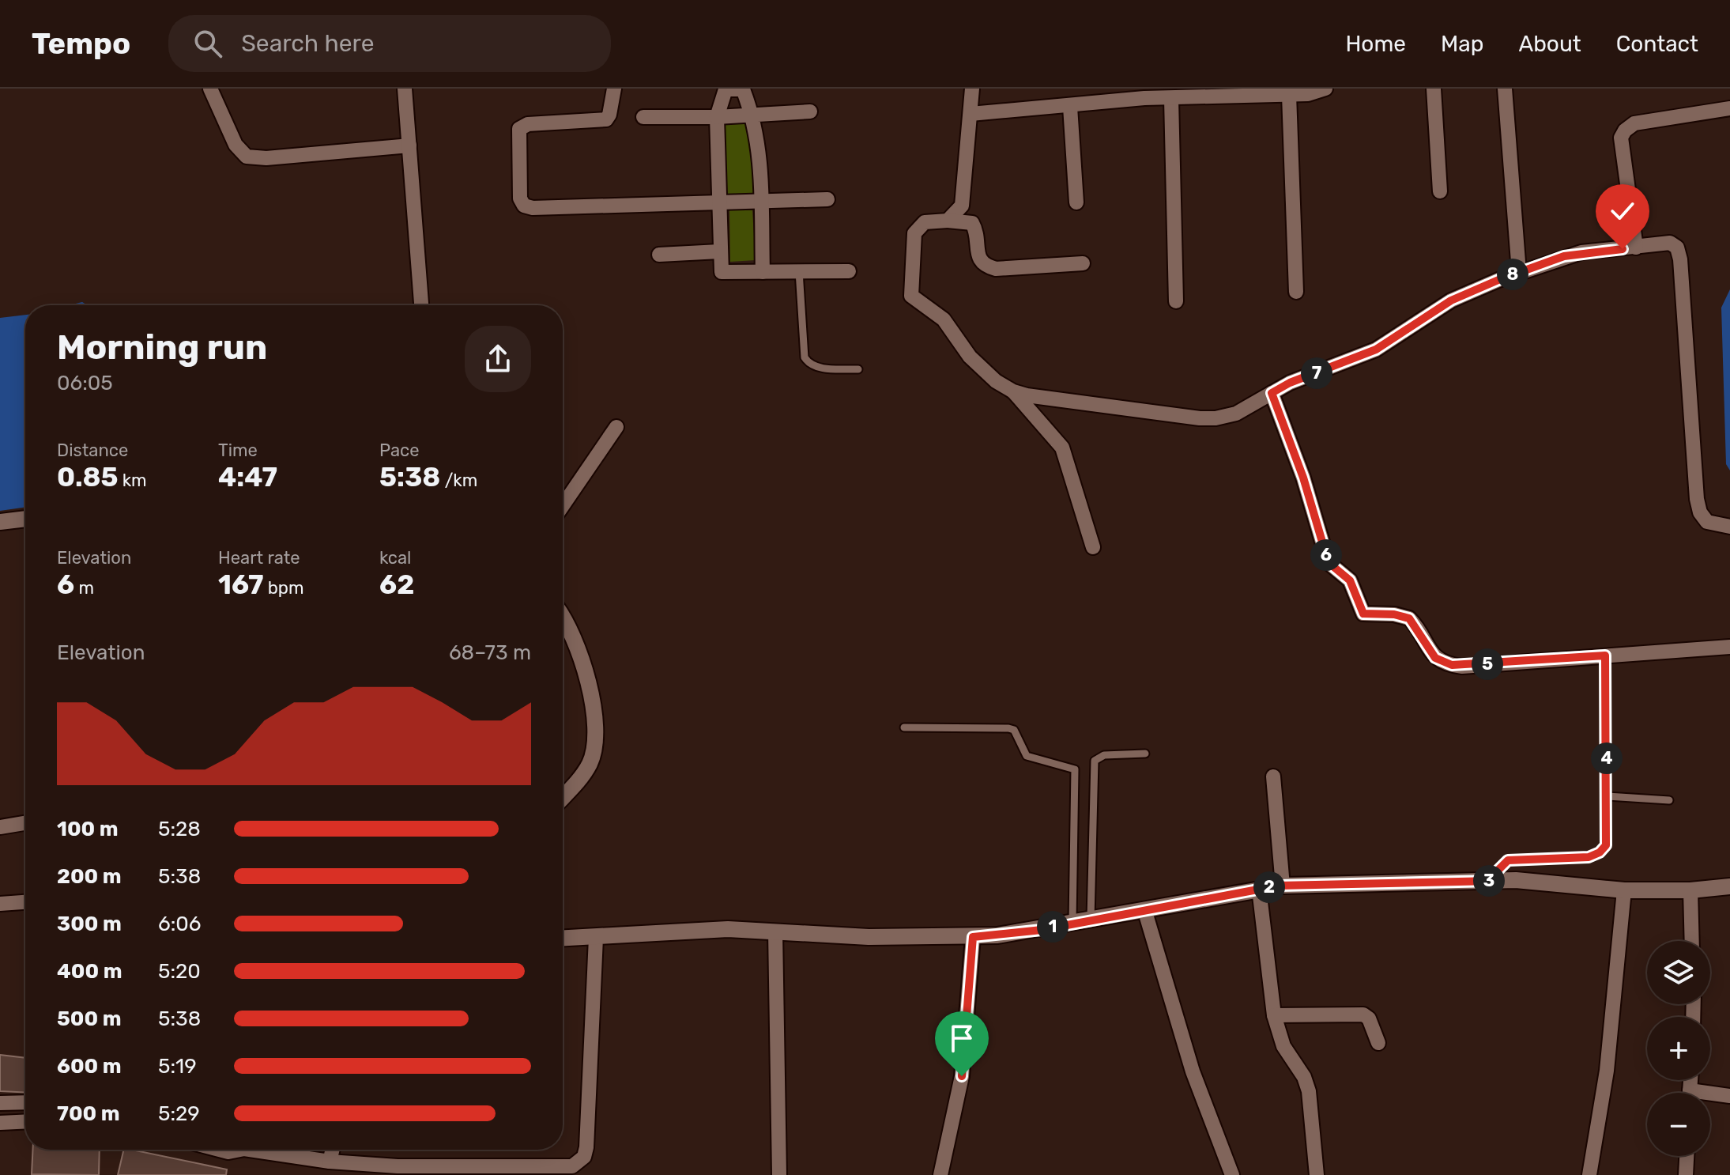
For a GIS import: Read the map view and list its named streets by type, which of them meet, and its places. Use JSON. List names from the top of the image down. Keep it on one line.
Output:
{"page":{"header":"Tempo","search":"Search here","nav":["Home","Map","About","Contact"],"pins":["8","7","6","5","4","3","2","1"],"heading":["Morning run","06:05"],"stats":[["Distance","0.85 km"],["Time","4:47"],["Pace","5:38 /km"],["Elevation","6 m"],["Heart rate","167 bpm"],["kcal","62"]],"chart":["Elevation","68–73 m"],"list":[{"name":"100 m","note":"5:28"},{"name":"200 m","note":"5:38"},{"name":"300 m","note":"6:06"},{"name":"400 m","note":"5:20"},{"name":"500 m","note":"5:38"},{"name":"600 m","note":"5:19"},{"name":"700 m","note":"5:29"}],"map_buttons":["+","−"]}}
